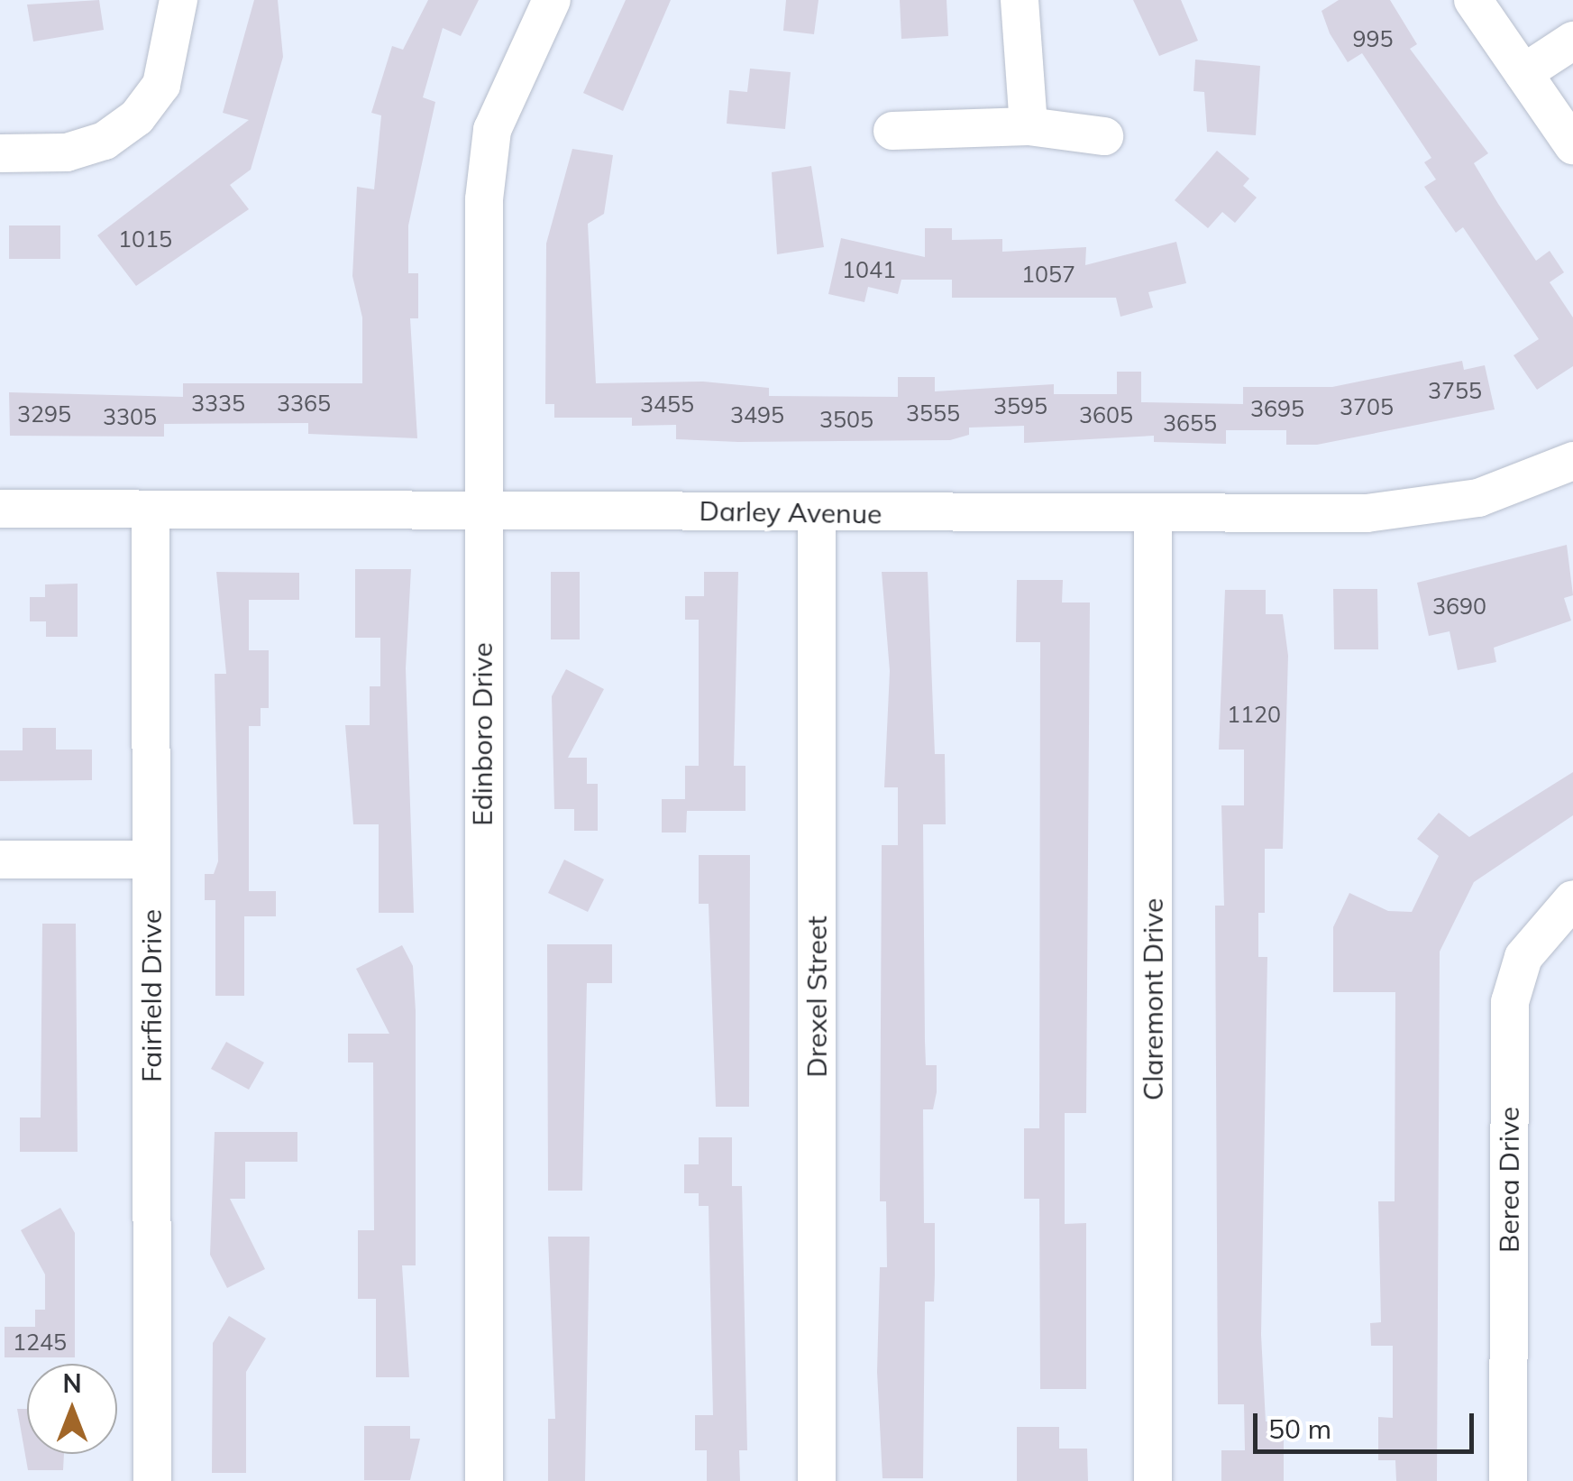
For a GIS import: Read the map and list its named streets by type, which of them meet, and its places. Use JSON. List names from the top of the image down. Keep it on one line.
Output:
{"streets":{"street":["Darley Avenue","Edinboro Drive","Fairfield Drive","Drexel Street","Claremont Drive","Berea Drive"]},"crossings":[["Darley Avenue","Edinboro Drive"],["Darley Avenue","Fairfield Drive"],["Darley Avenue","Drexel Street"],["Darley Avenue","Claremont Drive"]],"house_numbers":["995","1015","1041","1057","3755","3335","3365","3455","3595","3705","3695","3555","3295","3495","3605","3305","3505","3655","3690","1120","1245"],"scale_bar":"50 m","north":"top"}
